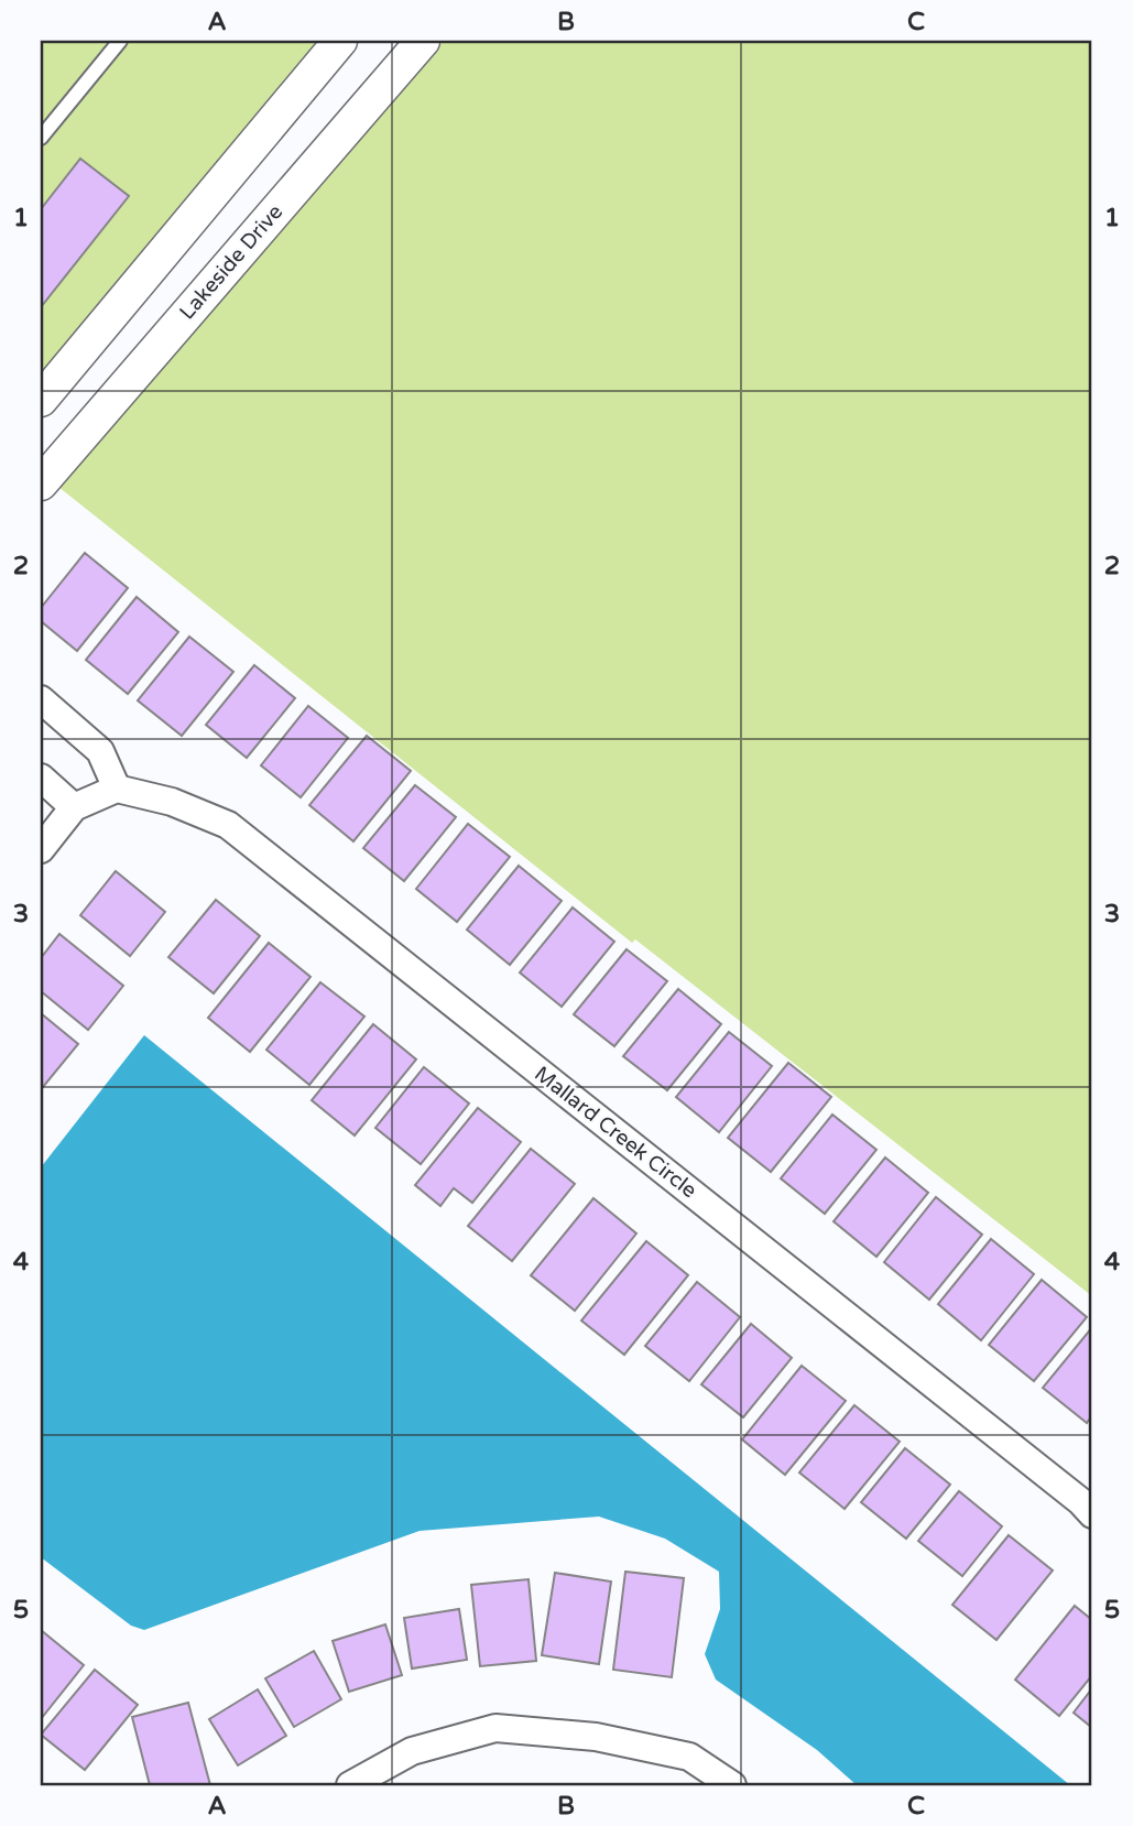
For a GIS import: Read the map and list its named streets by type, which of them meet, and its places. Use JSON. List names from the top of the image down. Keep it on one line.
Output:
{"streets":{"street":["Lakeside Drive","Mallard Creek Circle"]},"grid":{"columns":["A","B","C"],"rows":["1","2","3","4","5"]}}
